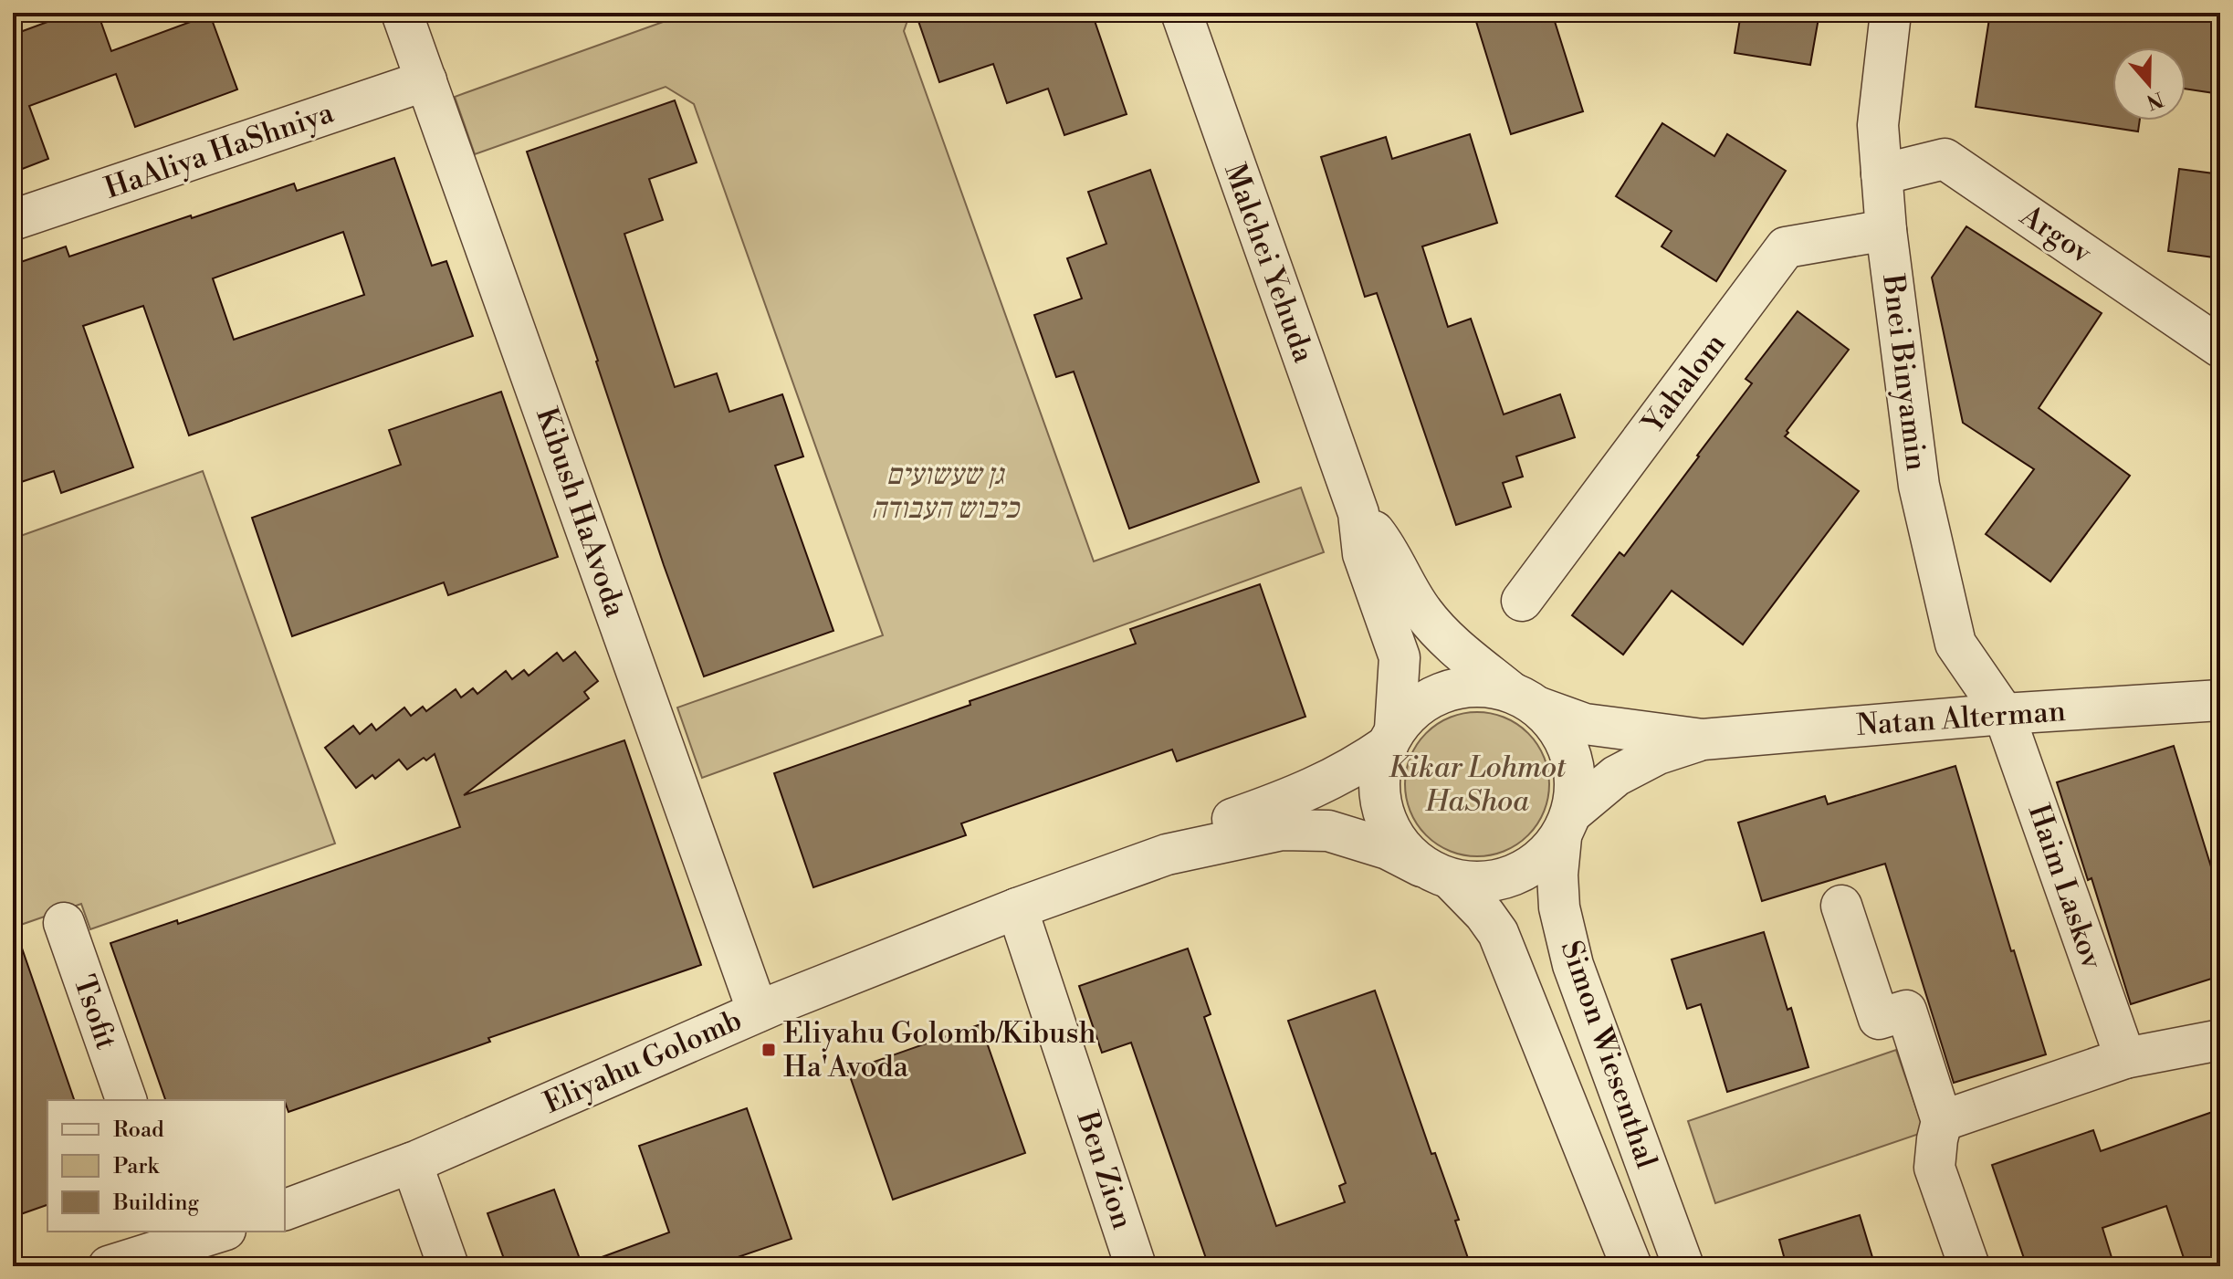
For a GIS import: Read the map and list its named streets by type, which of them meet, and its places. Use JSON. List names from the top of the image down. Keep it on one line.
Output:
{"streets":{"street":["HaAliya HaShniya","Argov","Malchei Yehuda","Bnei Binyamin","Yahalom","Kibush HaAvoda","Natan Alterman","Haim Laskov","Tsofit","Simon Wiesenthal","Eliyahu Golomb","Ben Zion"]},"crossings":[["HaAliya HaShniya","Kibush HaAvoda"],["Argov","Bnei Binyamin"],["Malchei Yehuda","Natan Alterman"],["Malchei Yehuda","Simon Wiesenthal"],["Malchei Yehuda","Eliyahu Golomb"],["Bnei Binyamin","Yahalom"],["Bnei Binyamin","Natan Alterman"],["Bnei Binyamin","Haim Laskov"],["Kibush HaAvoda","Eliyahu Golomb"],["Natan Alterman","Haim Laskov"],["Natan Alterman","Simon Wiesenthal"],["Natan Alterman","Eliyahu Golomb"],["Simon Wiesenthal","Eliyahu Golomb"],["Eliyahu Golomb","Ben Zion"]],"parks":["גן שעשועים כיבוש העבודה","Kikar Lohmot HaShoa"],"places":{"transit":["Eliyahu Golomb/Kibush Ha'Avoda"]},"legend":["Road","Park","Building"],"north":"bottom"}
